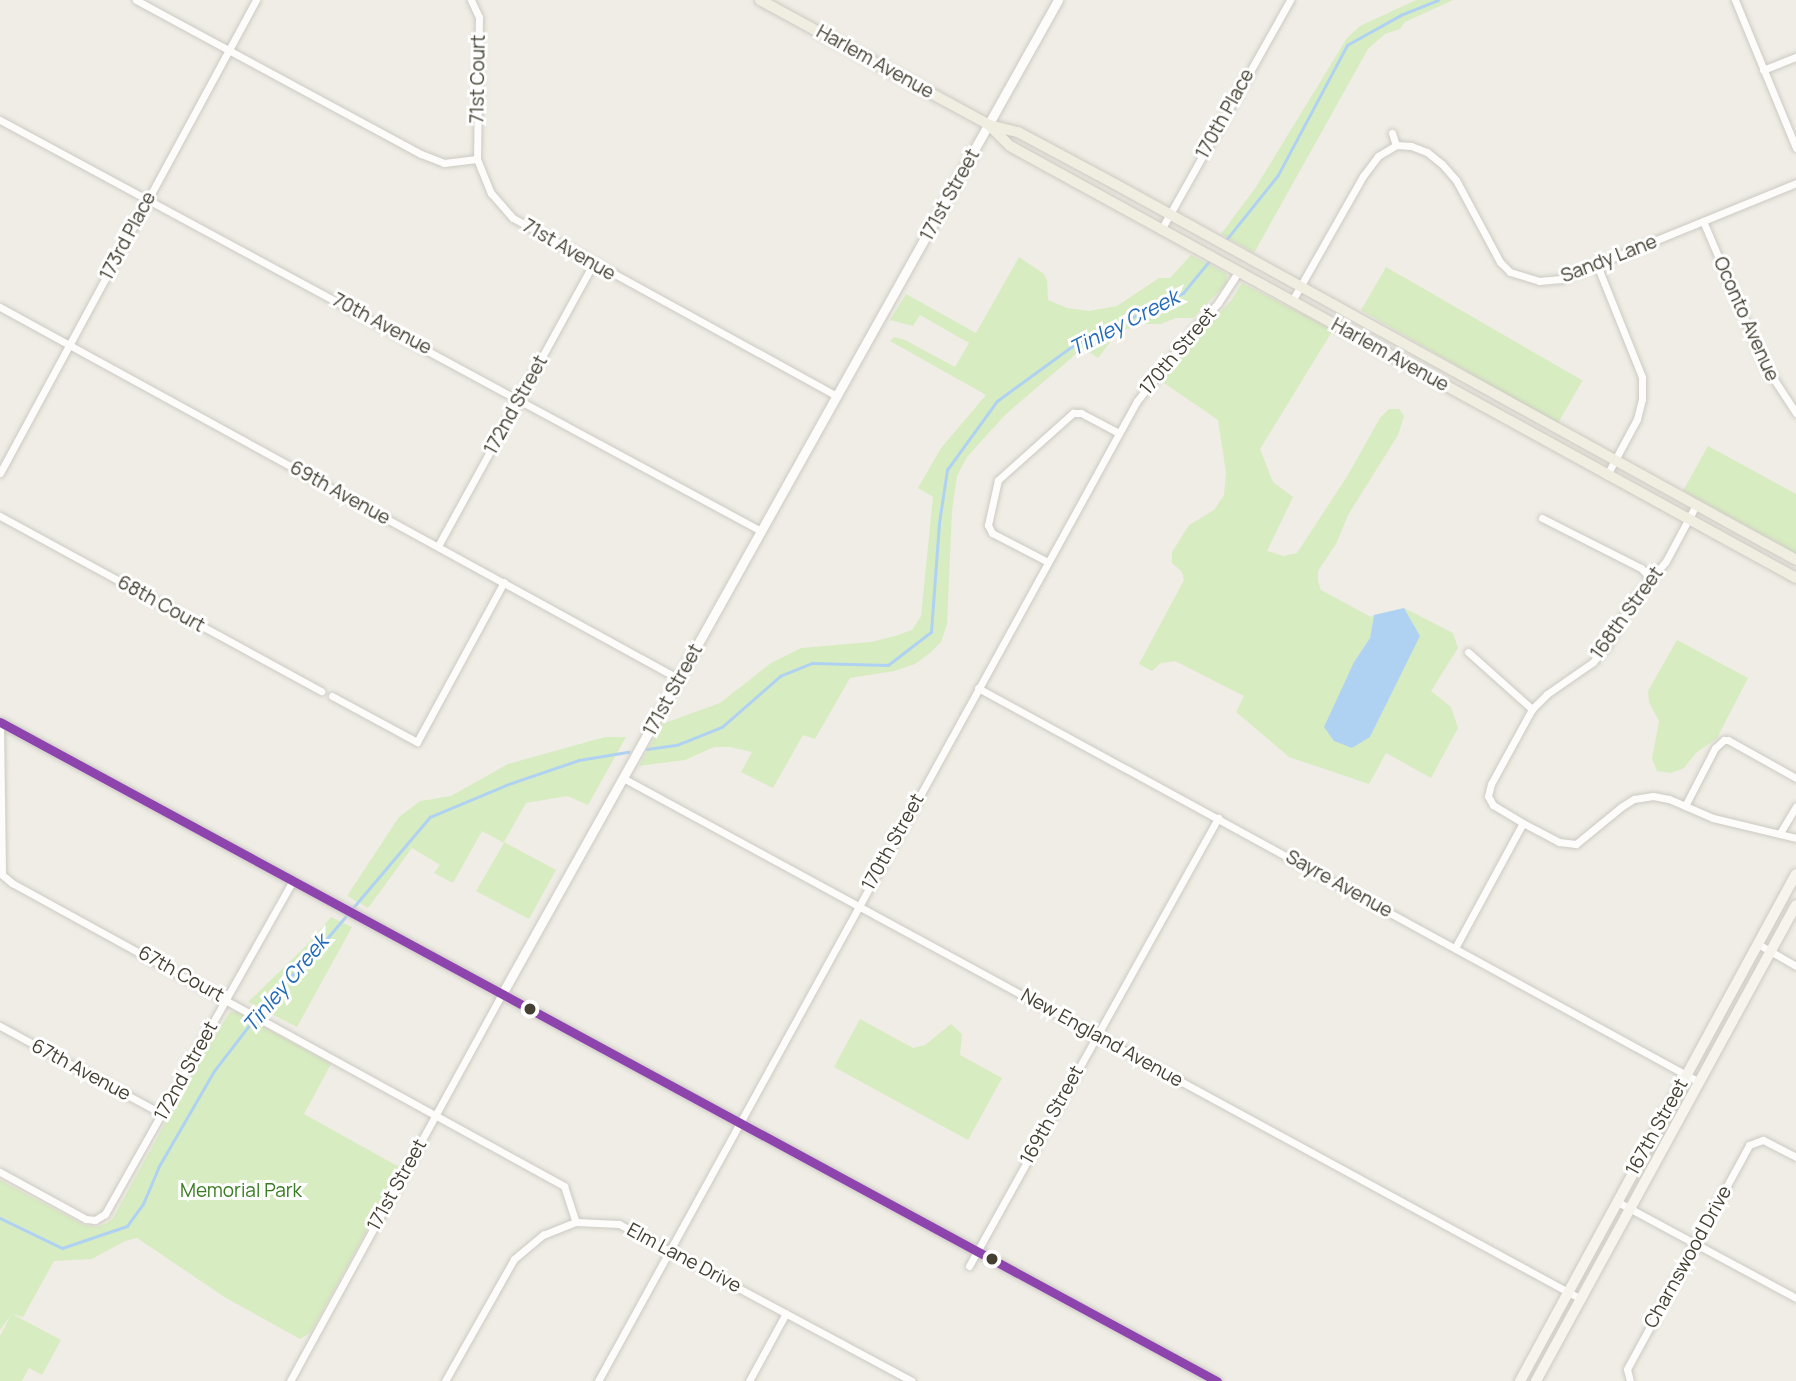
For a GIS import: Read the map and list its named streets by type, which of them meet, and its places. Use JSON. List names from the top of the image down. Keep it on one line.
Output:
{"streets":{"main road":["Harlem Avenue","167th Street"],"street":["71st Court","170th Place","171st Street","173rd Place","71st Avenue","Sandy Lane","Oconto Avenue","70th Avenue","170th Street","172nd Street","69th Avenue","68th Court","168th Street","Sayre Avenue","67th Court","New England Avenue","67th Avenue","169th Street","Charnswood Drive","Elm Lane Drive"]},"crossings":[["Harlem Avenue","170th Place"],["Harlem Avenue","171st Street"],["Harlem Avenue","170th Street"],["Harlem Avenue","168th Street"],["71st Court","71st Avenue"],["171st Street","71st Avenue"],["171st Street","70th Avenue"],["171st Street","69th Avenue"],["171st Street","67th Court"],["171st Street","New England Avenue"],["173rd Place","70th Avenue"],["173rd Place","69th Avenue"],["71st Avenue","172nd Street"],["Sandy Lane","Oconto Avenue"],["70th Avenue","172nd Street"],["170th Street","Sayre Avenue"],["170th Street","New England Avenue"],["170th Street","Elm Lane Drive"],["172nd Street","69th Avenue"],["172nd Street","67th Court"],["172nd Street","67th Avenue"],["Sayre Avenue","169th Street"],["Sayre Avenue","167th Street"],["New England Avenue","169th Street"],["New England Avenue","167th Street"]],"water":["Tinley Creek"],"parks":["Memorial Park"]}
